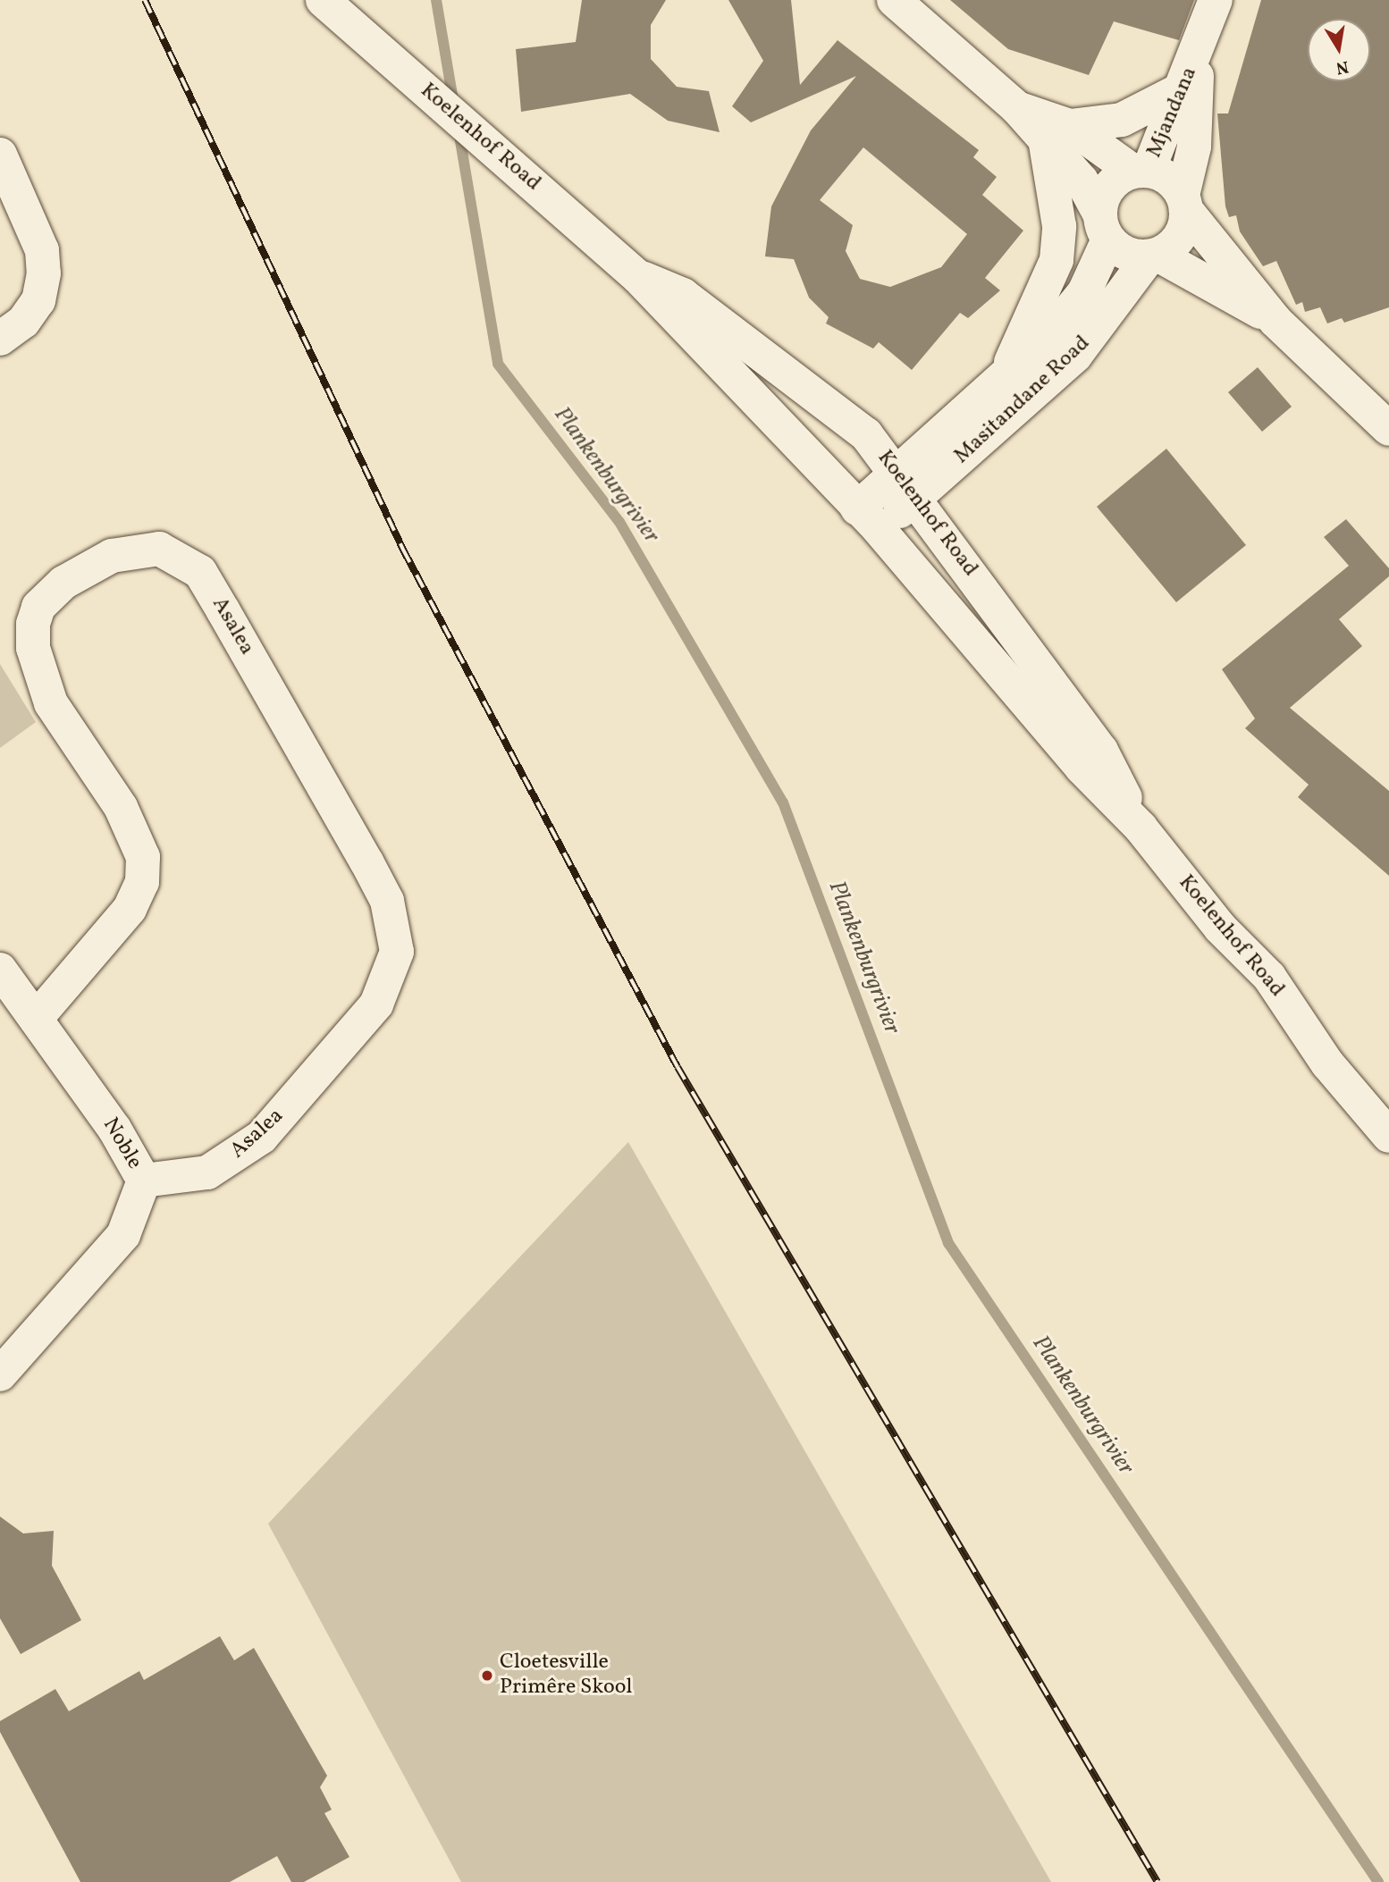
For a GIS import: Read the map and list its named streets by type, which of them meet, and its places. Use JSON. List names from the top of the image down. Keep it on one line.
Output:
{"streets":{"street":["Mjandana","Koelenhof Road","Masitandane Road","Asalea","Noble"]},"crossings":[["Mjandana","Masitandane Road"],["Koelenhof Road","Masitandane Road"],["Asalea","Noble"]],"water":["Plankenburgrivier"],"places":["Cloetesville Primêre Skool"],"north":"bottom"}
